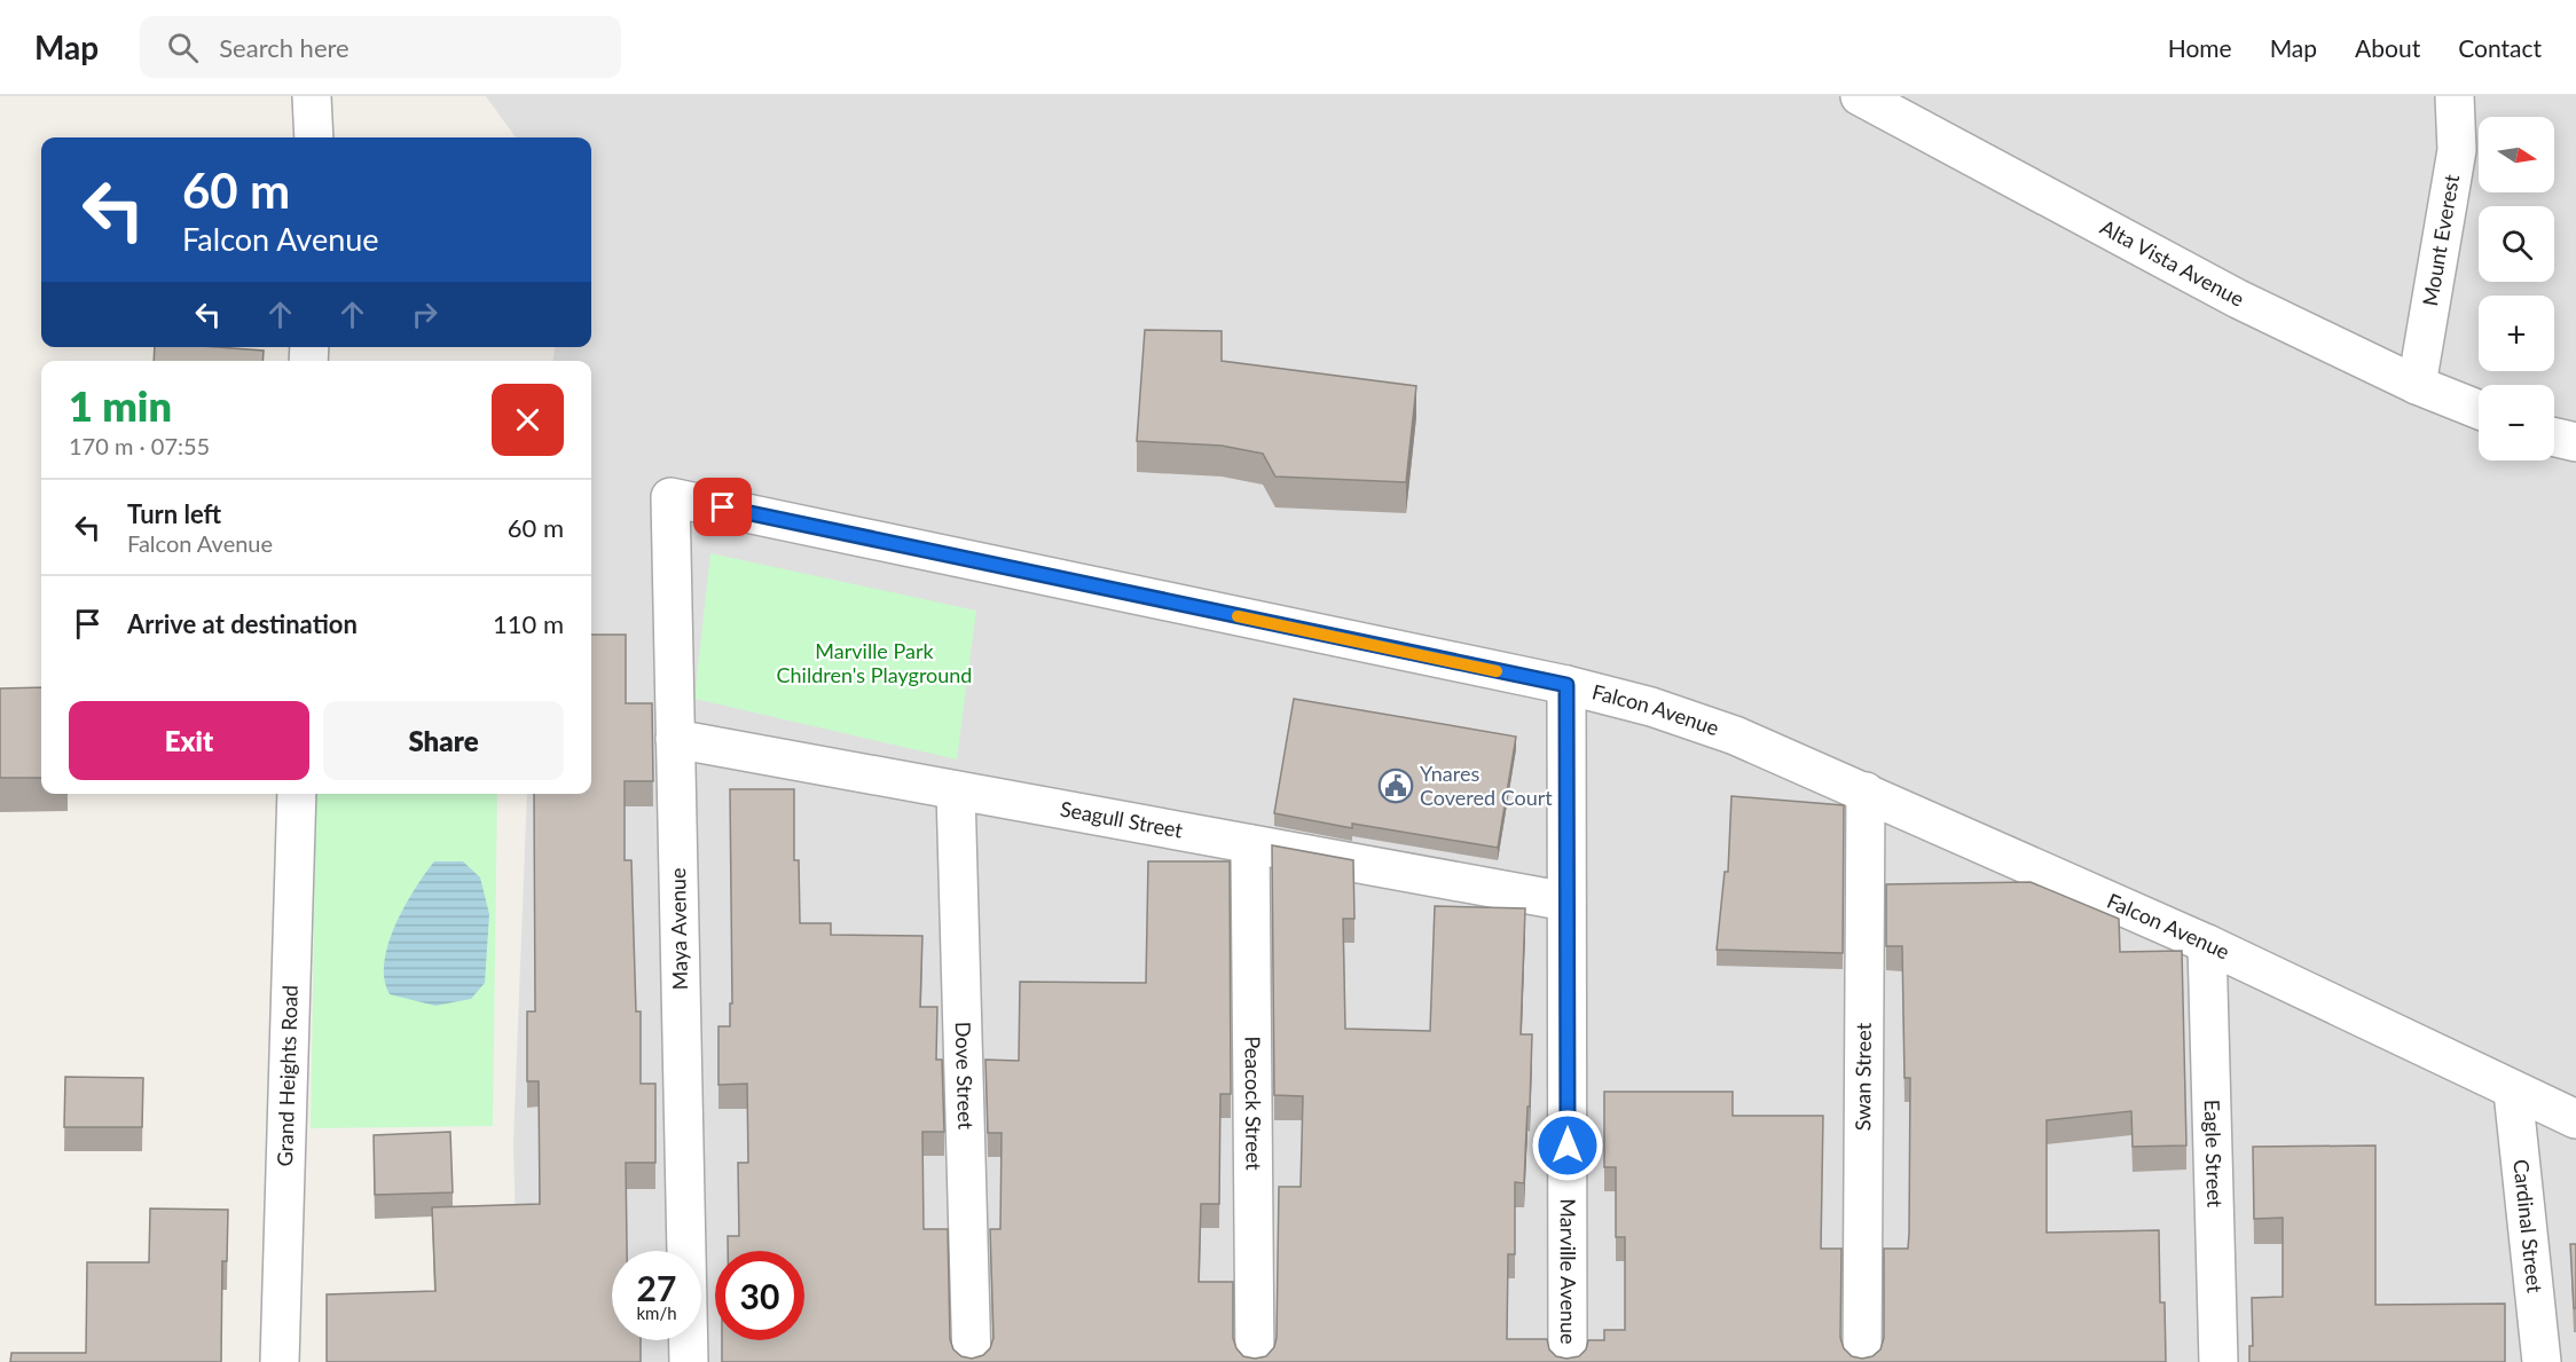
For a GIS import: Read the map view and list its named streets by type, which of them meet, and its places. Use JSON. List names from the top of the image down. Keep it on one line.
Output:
{"streets":{"street":["Mount Everest","Alta Vista Avenue","Falcon Avenue","Seagull Street","Maya Avenue","Grand Heights Road","Dove Street","Swan Street","Peacock Street","Eagle Street","Cardinal Street","Marville Avenue"]},"crossings":[["Mount Everest","Alta Vista Avenue"],["Falcon Avenue","Maya Avenue"],["Falcon Avenue","Swan Street"],["Falcon Avenue","Eagle Street"],["Falcon Avenue","Cardinal Street"],["Falcon Avenue","Marville Avenue"],["Seagull Street","Maya Avenue"],["Seagull Street","Dove Street"],["Seagull Street","Peacock Street"],["Seagull Street","Marville Avenue"]],"parks":["Marville Park Children's Playground"],"places":{"public building":["Ynares Covered Court"]},"north":"right","page":{"header":"Map","search":"Search here","nav":["Home","Map","About","Contact"],"map_buttons":["+","−"],"turn":["60 m","Falcon Avenue"],"heading":["1 min","170 m · 07:55"],"list":[{"name":"Turn left","note":"Falcon Avenue","value":"60 m"},{"name":"Arrive at destination","value":"110 m"}],"buttons":["Exit","Share"],"speed":"27 km/h","limit":"30"}}
